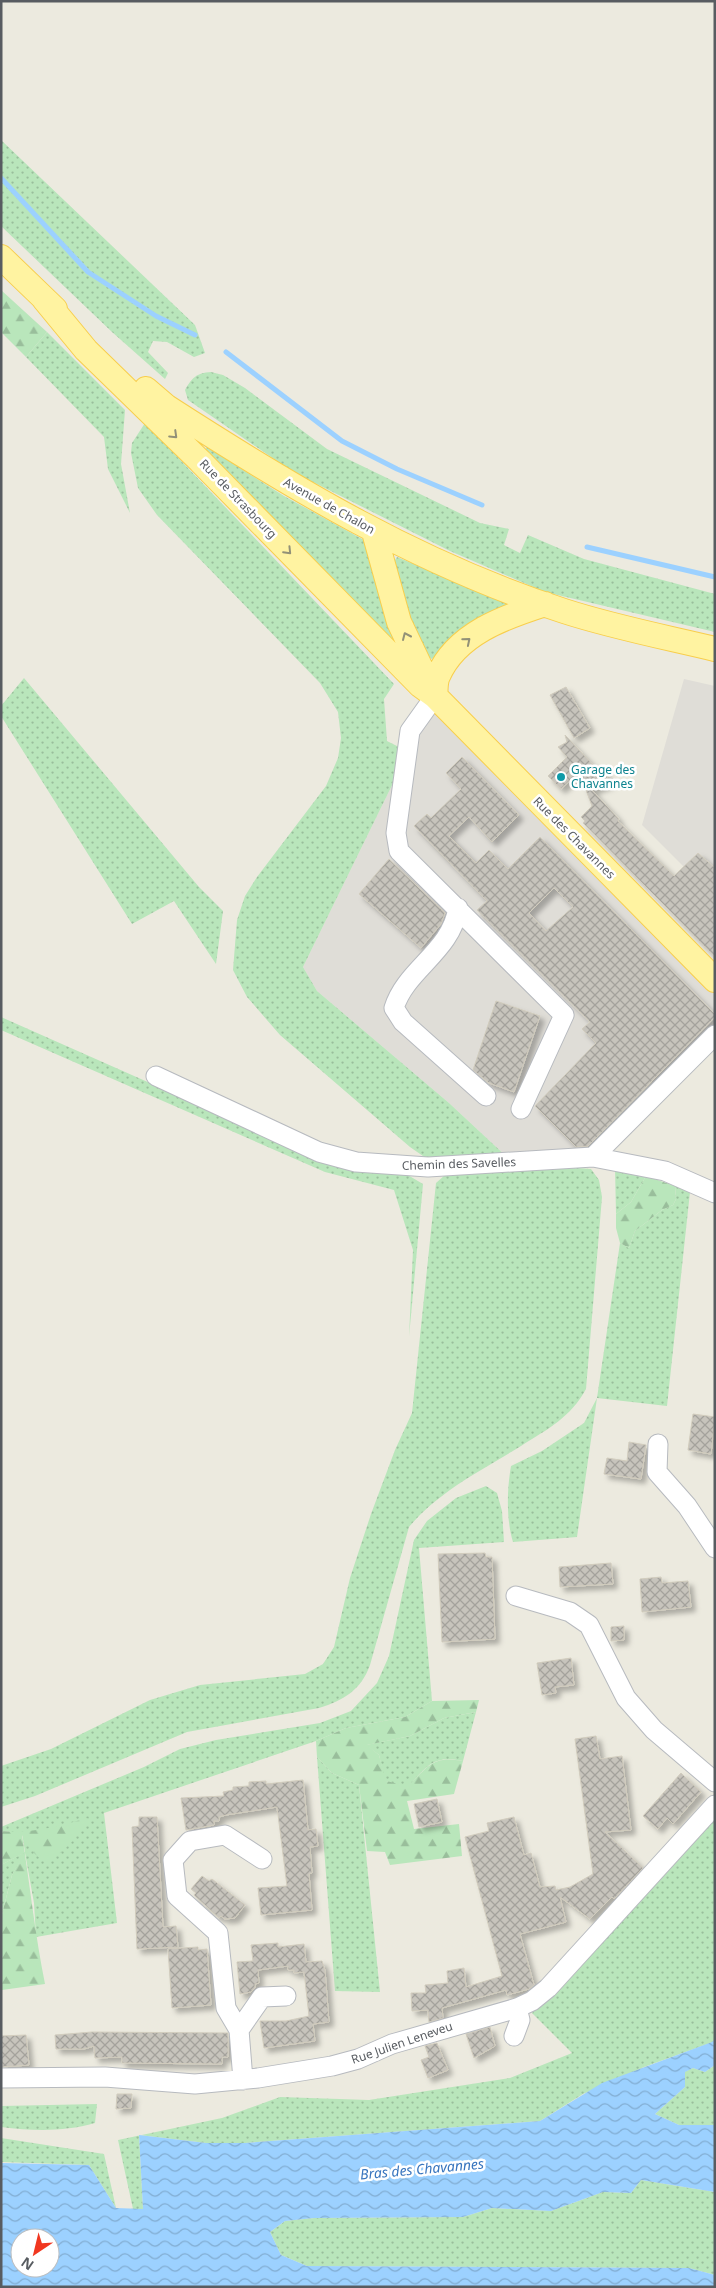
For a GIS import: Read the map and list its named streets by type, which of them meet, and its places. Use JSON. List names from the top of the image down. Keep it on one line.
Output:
{"streets":{"main road":["Rue de Strasbourg","Avenue de Chalon","Rue des Chavannes"],"street":["Chemin des Savelles","Rue Julien Leneveu"]},"crossings":[["Rue de Strasbourg","Avenue de Chalon"],["Rue de Strasbourg","Rue des Chavannes"]],"water":["Bras des Chavannes"],"places":["Garage des Chavannes"],"north":"bottom left"}
